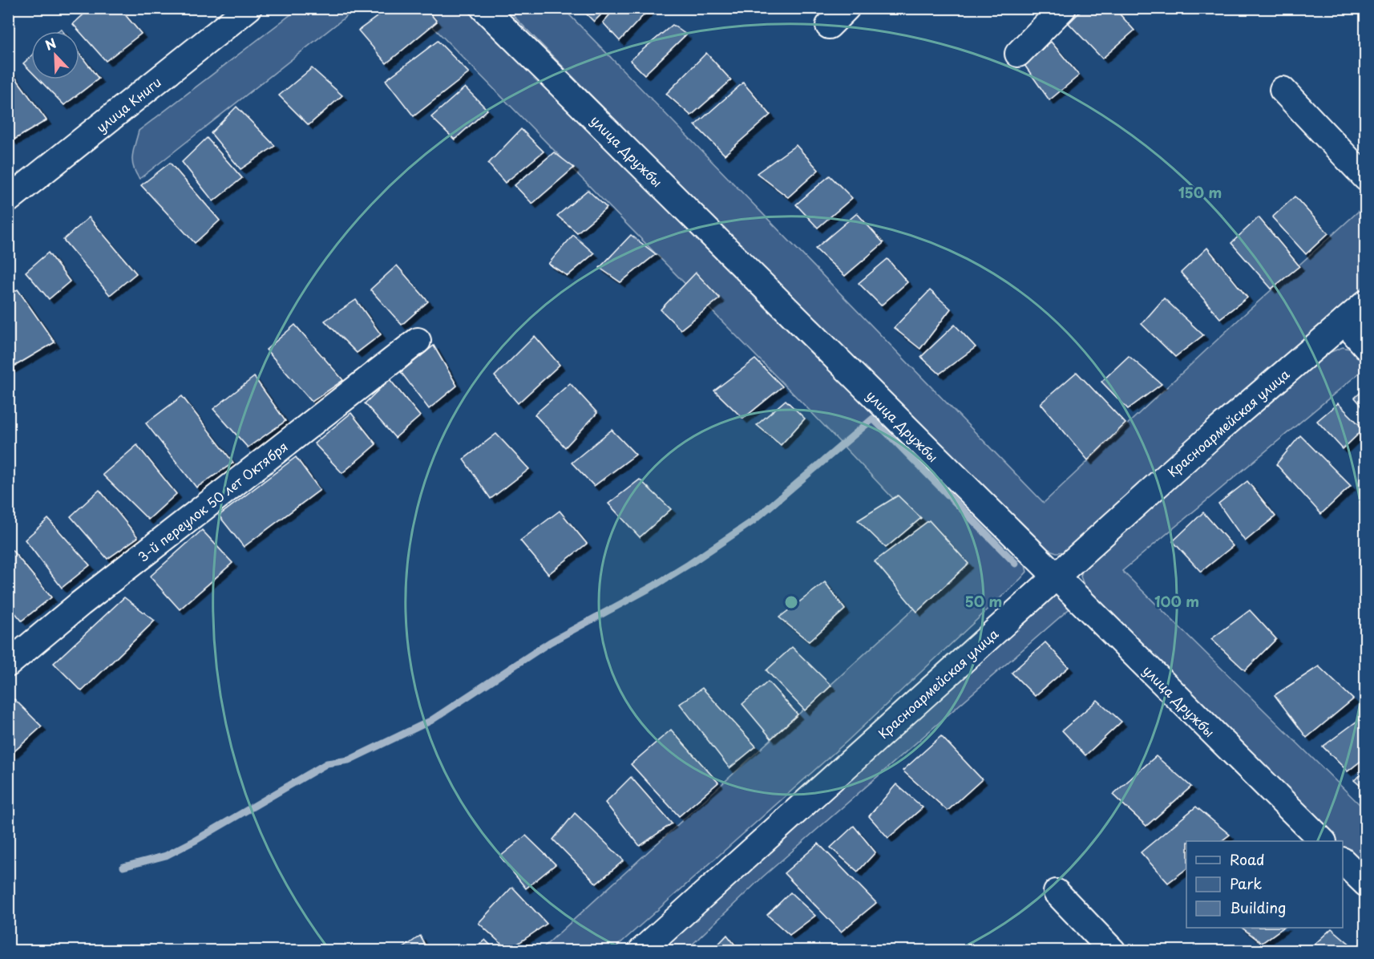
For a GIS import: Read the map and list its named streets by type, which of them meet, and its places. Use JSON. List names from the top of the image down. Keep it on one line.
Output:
{"streets":{"street":["улица Книги","улица Дружбы","Красноармейская улица","3-й переулок 50 лет Октября"]},"crossings":[["улица Дружбы","Красноармейская улица"]],"legend":["Road","Park","Building"],"north":"top left","rings":["150 m","50 m","100 m"]}
